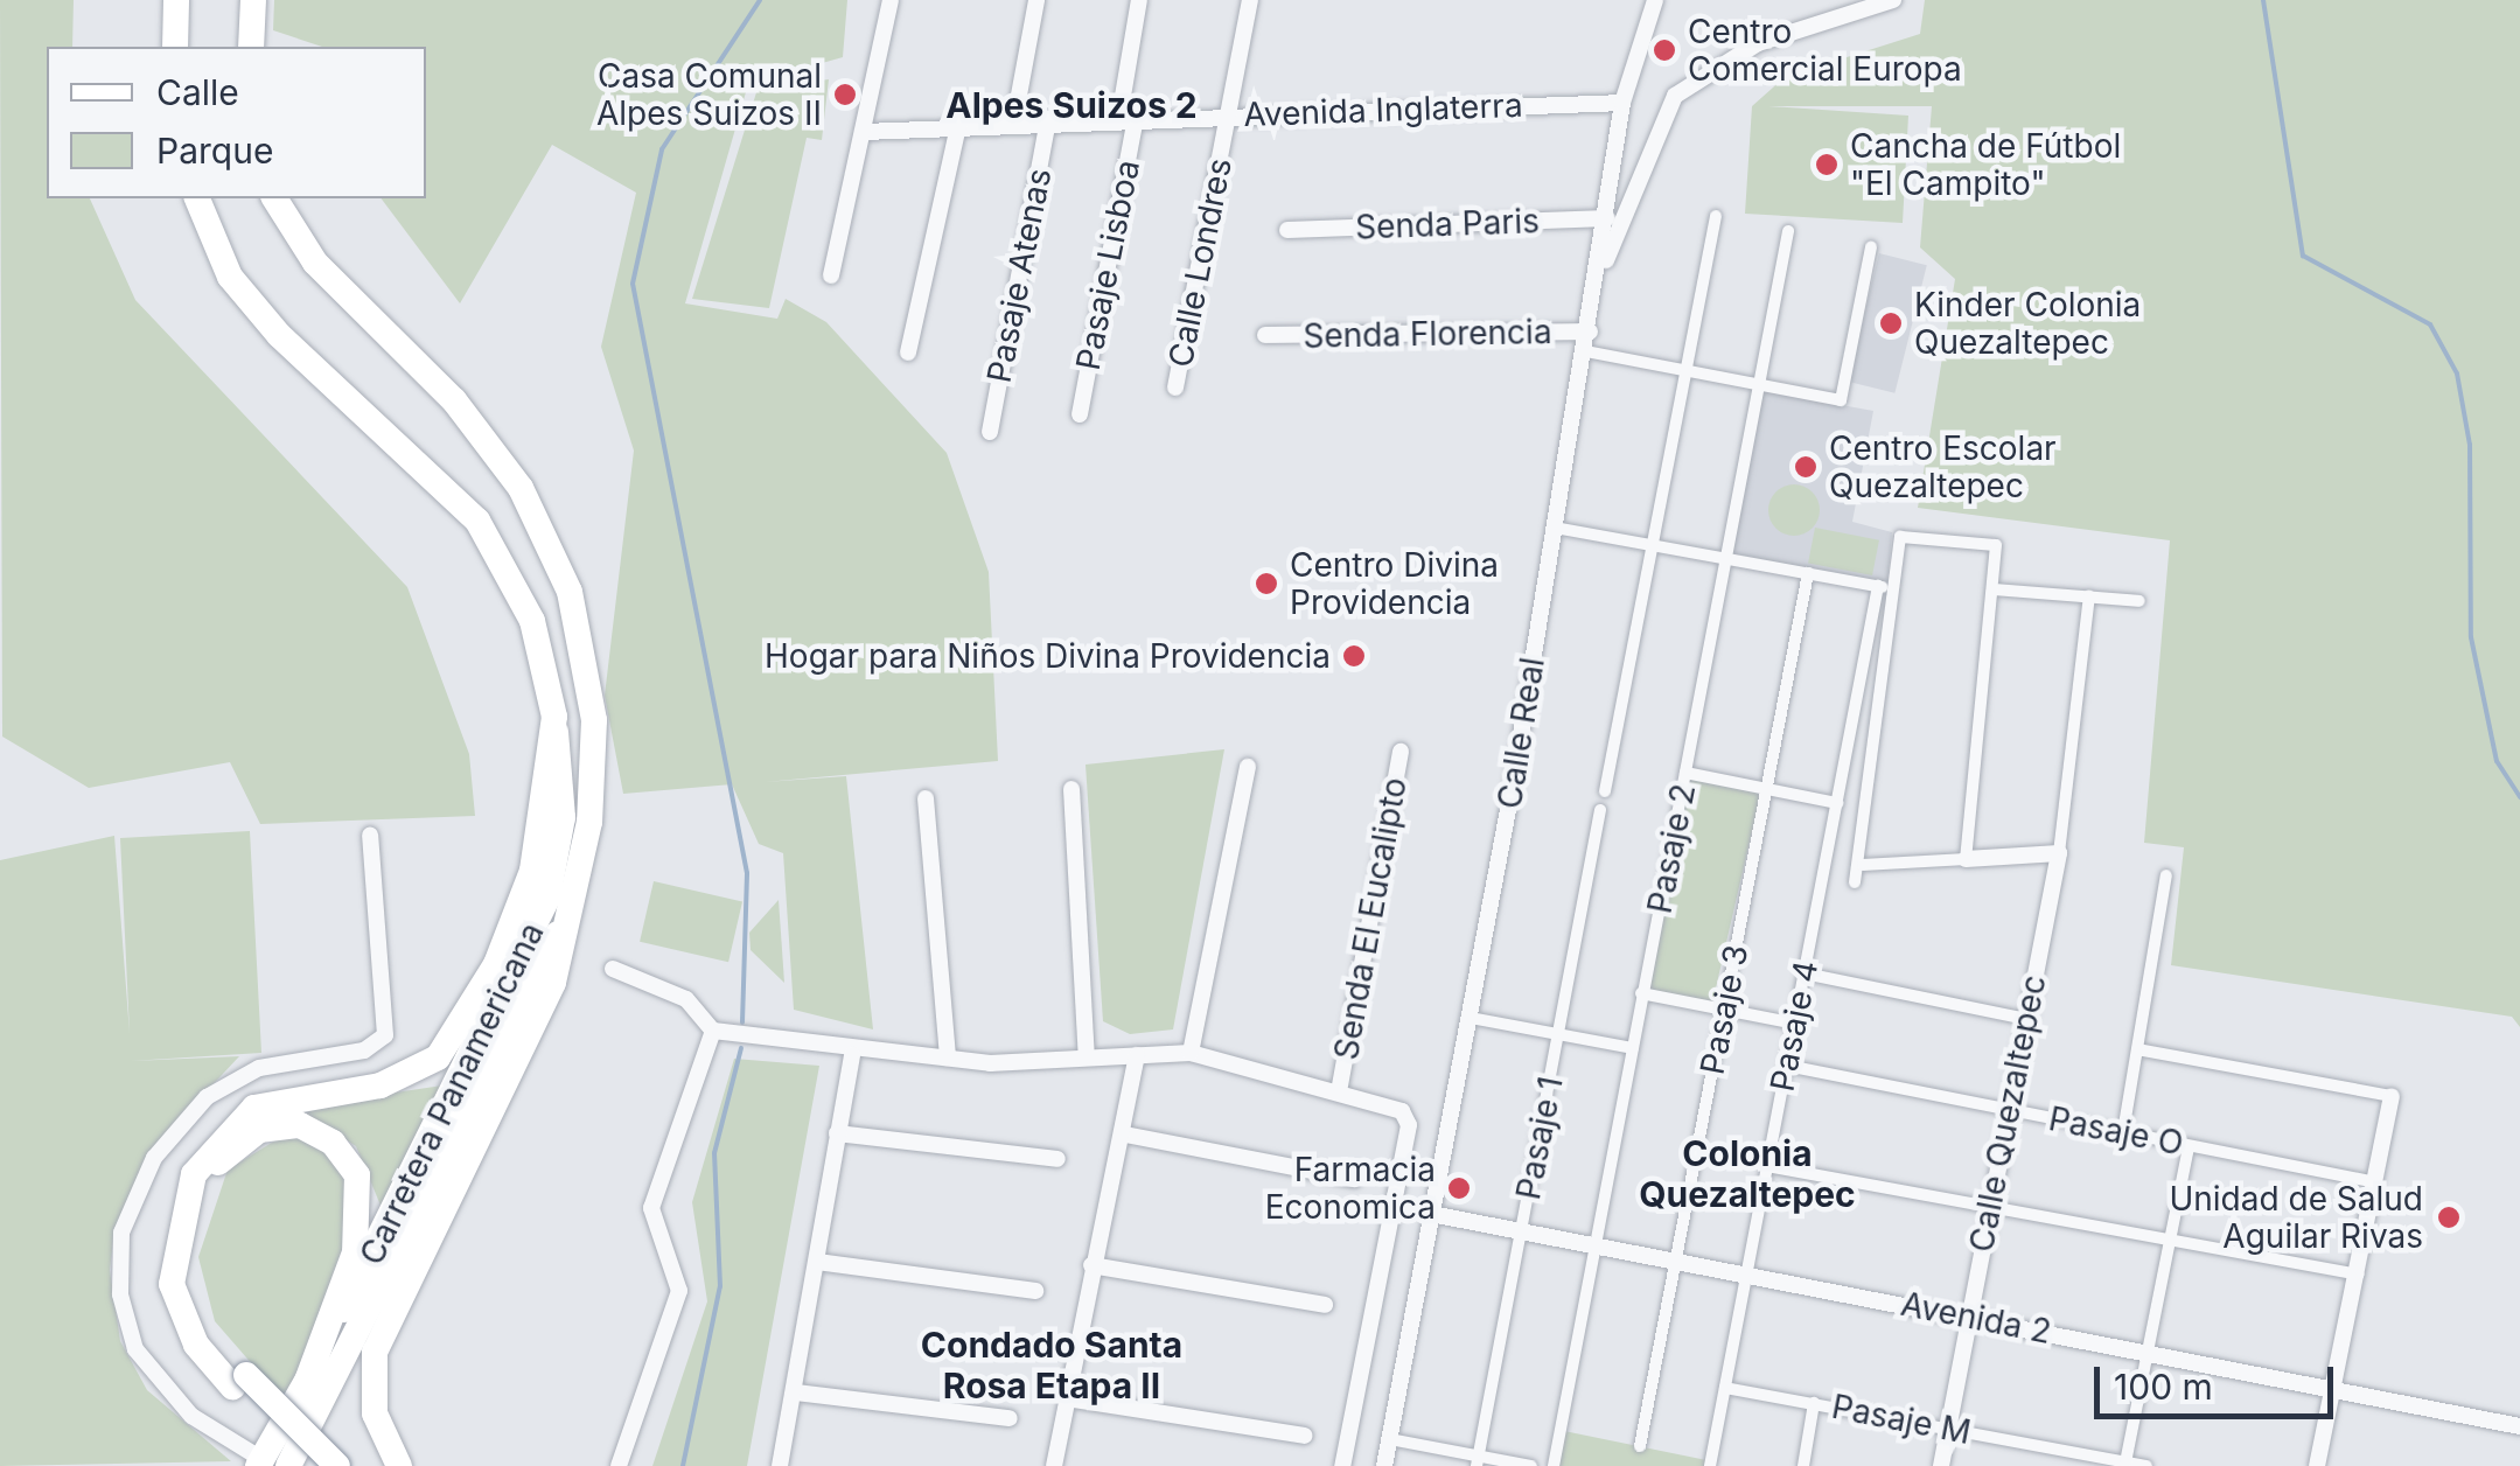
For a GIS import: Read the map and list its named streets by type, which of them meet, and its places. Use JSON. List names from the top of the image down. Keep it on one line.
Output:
{"streets":{"main road":["Carretera Panamericana"],"street":["Avenida Inglaterra","Senda Paris","Calle Londres","Pasaje Lisboa","Pasaje Atenas","Senda Florencia","Calle Real","Pasaje 2","Senda El Eucalipto","Pasaje 3","Pasaje 4","Calle Quezaltepec","Pasaje O","Pasaje 1","Avenida 2","Pasaje M"]},"crossings":[["Avenida Inglaterra","Calle Londres"],["Avenida Inglaterra","Pasaje Lisboa"],["Avenida Inglaterra","Pasaje Atenas"],["Avenida Inglaterra","Calle Real"],["Senda Paris","Calle Real"],["Senda Florencia","Calle Real"],["Calle Real","Avenida 2"],["Pasaje 2","Avenida 2"],["Pasaje 3","Avenida 2"],["Pasaje 4","Pasaje O"],["Pasaje 4","Avenida 2"],["Pasaje 4","Pasaje M"],["Calle Quezaltepec","Pasaje O"],["Calle Quezaltepec","Avenida 2"],["Calle Quezaltepec","Pasaje M"],["Pasaje 1","Avenida 2"]],"districts":["Alpes Suizos 2","Colonia Quezaltepec","Condado Santa Rosa Etapa II"],"places":["Centro Comercial Europa","Casa Comunal Alpes Suizos II","Cancha de Fútbol \"El Campito\"","Kinder Colonia Quezaltepec","Centro Escolar Quezaltepec","Centro Divina Providencia","Hogar para Niños Divina Providencia","Farmacia Economica","Unidad de Salud Aguilar Rivas"],"legend":["Calle","Parque"],"scale_bar":"100 m"}
